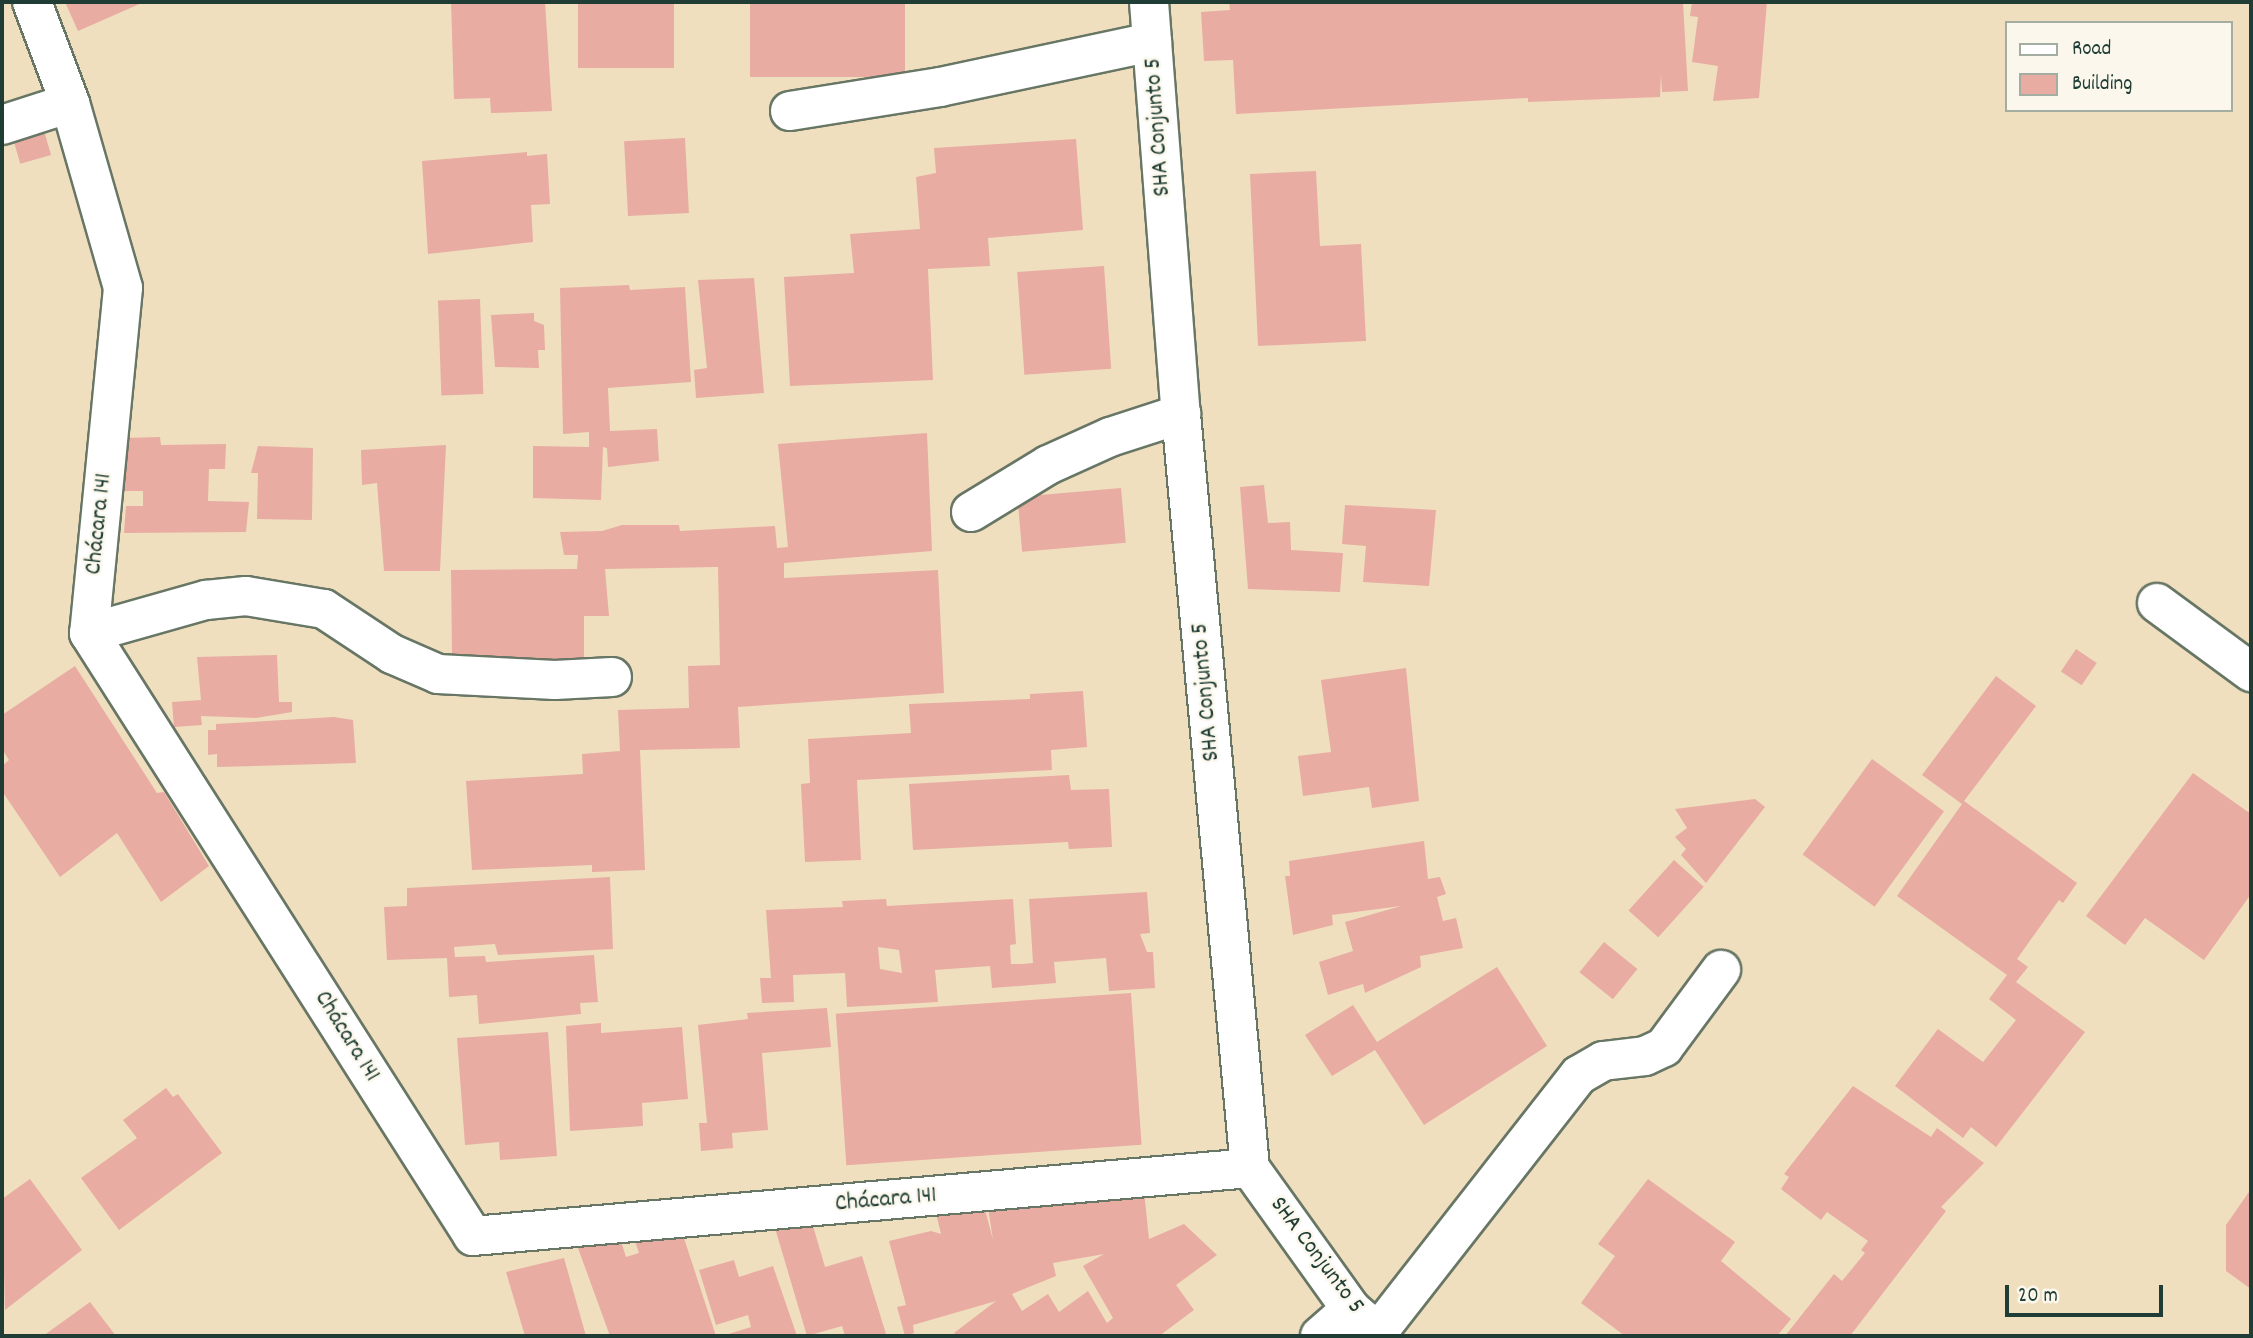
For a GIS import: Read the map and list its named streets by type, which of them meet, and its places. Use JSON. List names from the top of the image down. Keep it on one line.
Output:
{"streets":{"street":["SHA Conjunto 5","Chácara 141"]},"crossings":[["SHA Conjunto 5","Chácara 141"]],"legend":["Road","Building"],"scale_bar":"20 m"}
